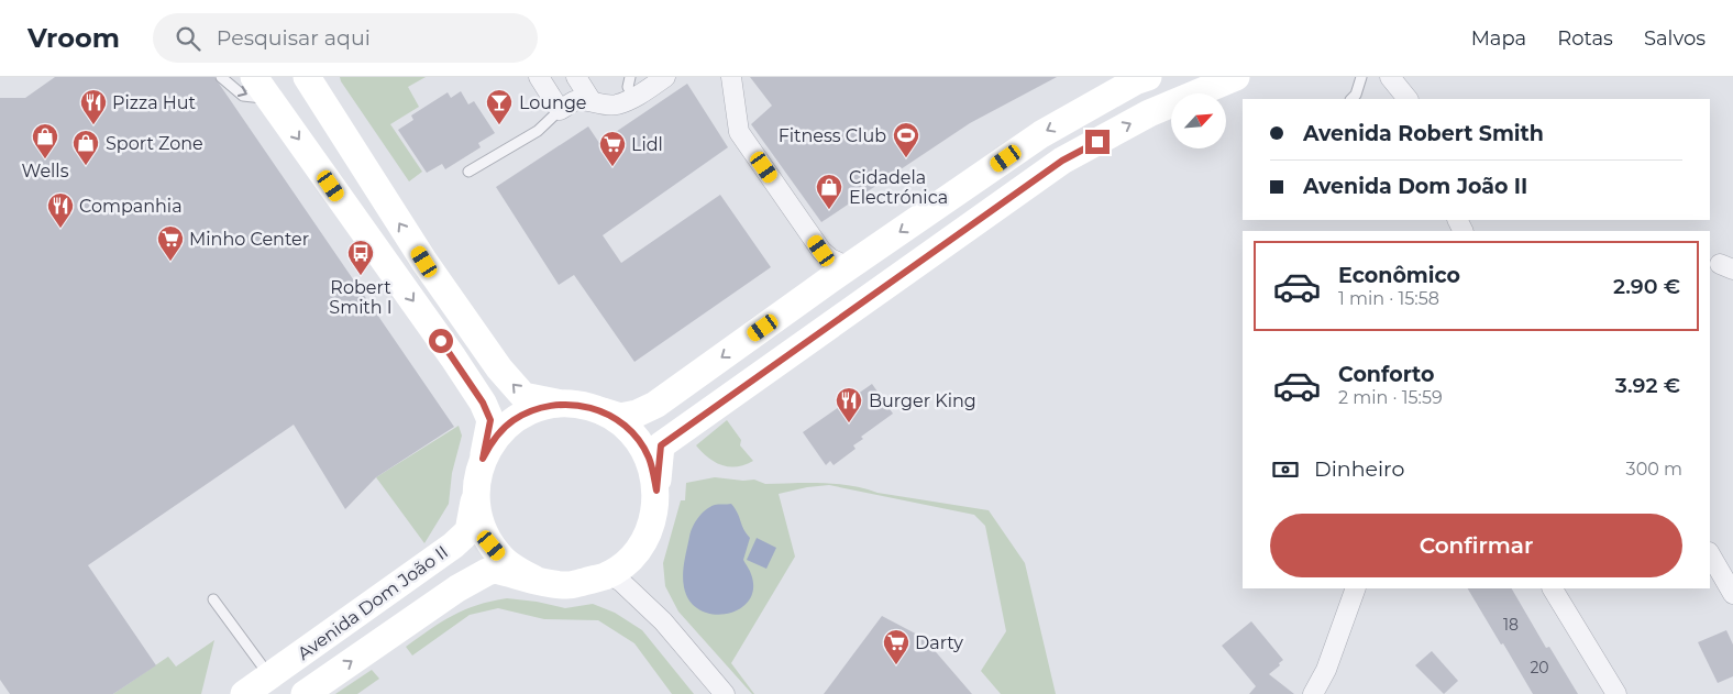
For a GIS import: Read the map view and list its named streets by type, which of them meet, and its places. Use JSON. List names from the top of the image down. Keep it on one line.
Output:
{"streets":{"main road":["Avenida Dom João II"]},"places":{"restaurant":["Pizza Hut","Companhia","Burger King"],"bar":["Lounge"],"sports":["Fitness Club"],"shop":["Wells","Sport Zone","Cidadela Electrónica"],"supermarket":["Lidl","Minho Center","Darty"],"bus stop":["Robert Smith I"]},"house_numbers":["18","20"],"north":"top right","page":{"header":"Vroom","search":"Pesquisar aqui","nav":["Mapa","Rotas","Salvos"],"banner":["Avenida Robert Smith","Avenida Dom João II"],"list":[{"name":"Econômico","note":"1 min · 15:58","value":"2.90 €"},{"name":"Conforto","note":"2 min · 15:59","value":"3.92 €"}],"pay":["Dinheiro","300 m"],"buttons":"Confirmar"}}
